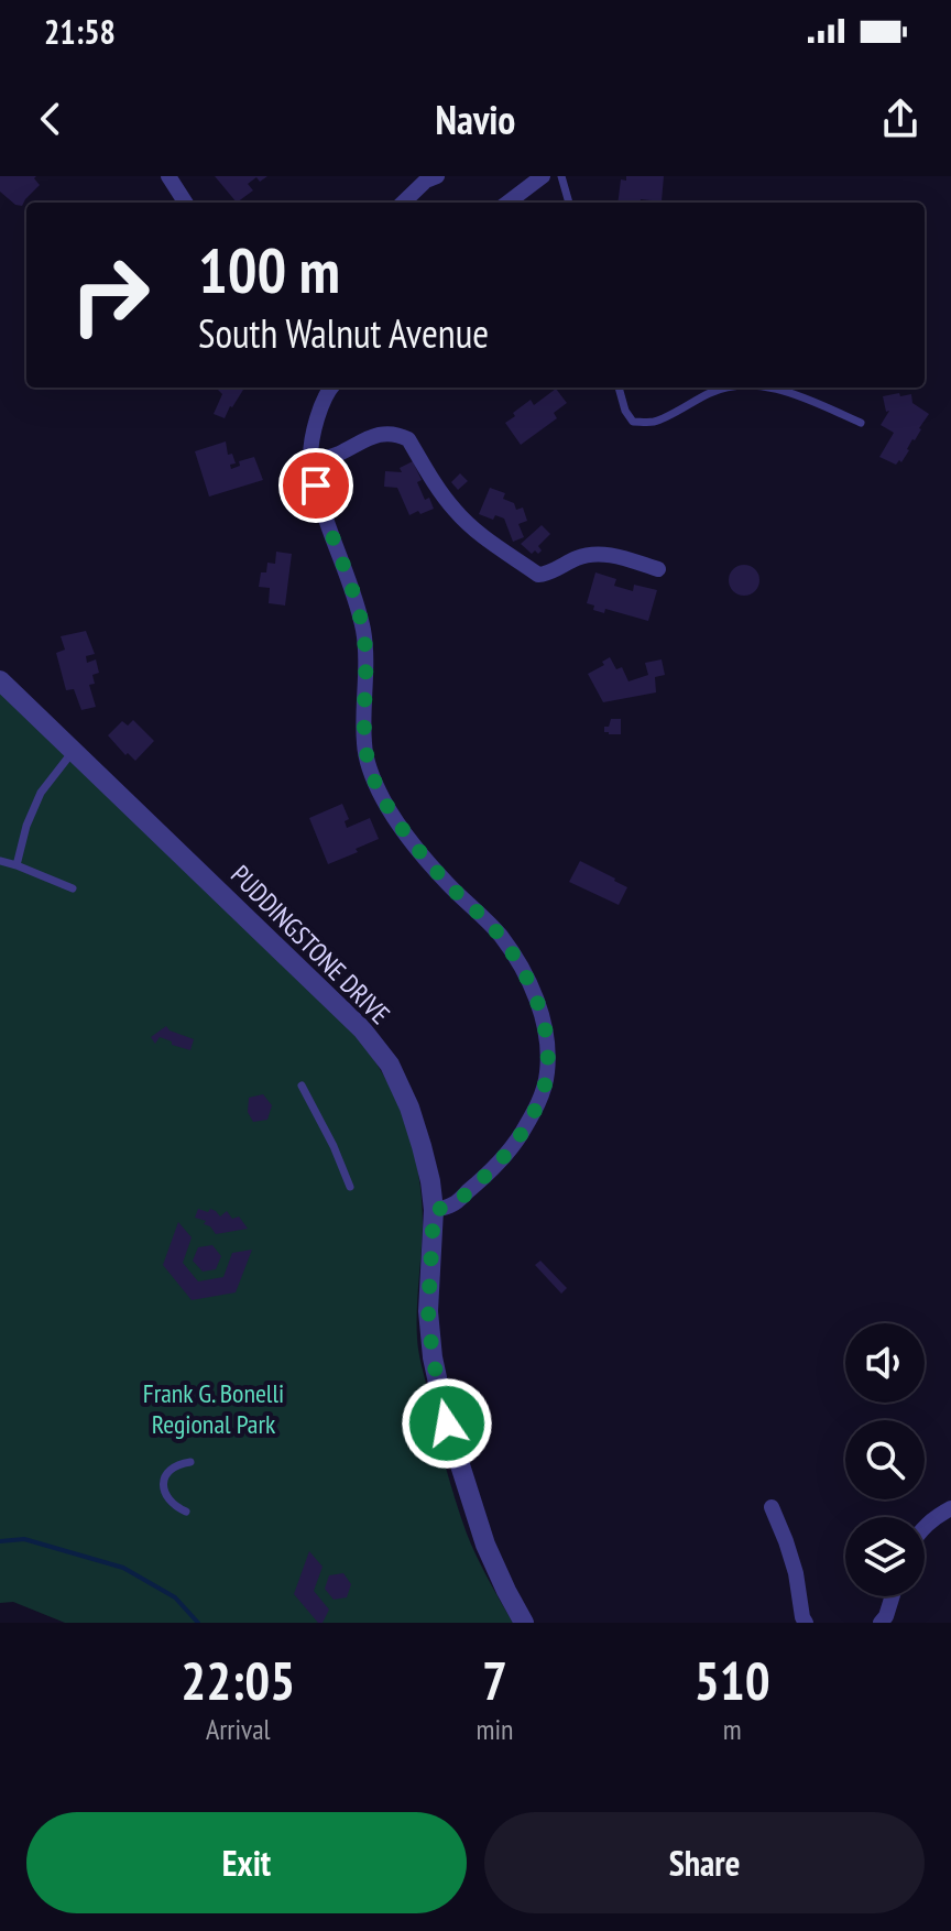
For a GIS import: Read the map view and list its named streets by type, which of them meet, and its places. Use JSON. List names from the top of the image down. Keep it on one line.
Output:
{"streets":{"street":["PUDDINGSTONE DRIVE"]},"parks":["Frank G. Bonelli Regional Park"],"page":{"status":"21:58","header":"Navio","turn":["100 m","South Walnut Avenue"],"eta":["22:05","Arrival","7","min","510","m"],"buttons":["Exit","Share"]}}
